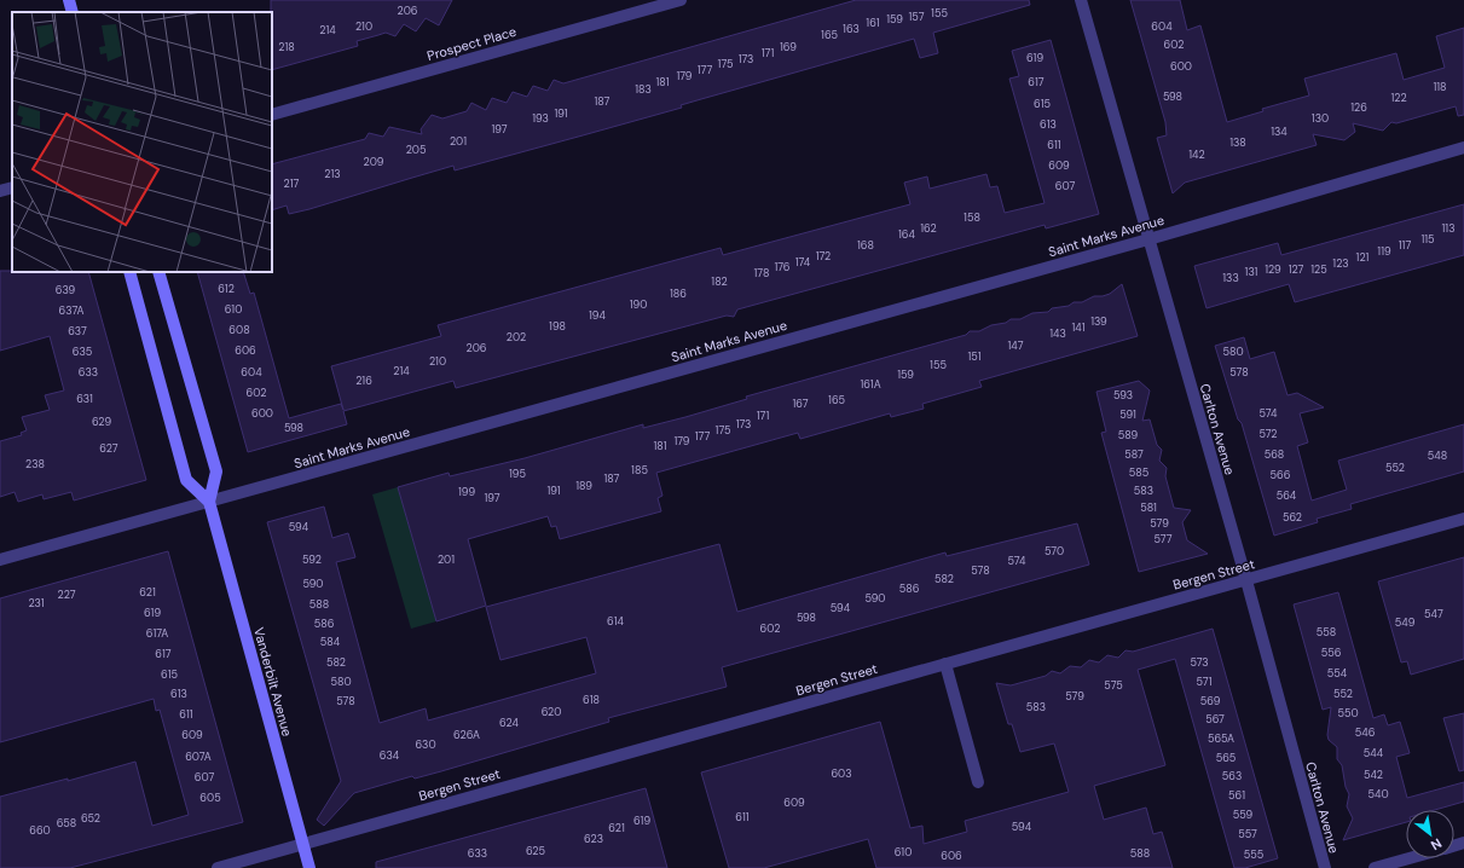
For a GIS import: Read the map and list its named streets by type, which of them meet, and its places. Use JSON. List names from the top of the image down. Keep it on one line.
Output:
{"streets":{"main road":["Vanderbilt Avenue"],"street":["Prospect Place","Saint Marks Avenue","Carlton Avenue","Bergen Street"]},"crossings":[["Saint Marks Avenue","Carlton Avenue"],["Saint Marks Avenue","Vanderbilt Avenue"],["Carlton Avenue","Bergen Street"],["Bergen Street","Vanderbilt Avenue"]],"house_numbers":["206","155","157","159","161","210","604","163","214","165","602","218","169","171","619","173","175","600","177","179","181","617","118","183","598","122","187","615","126","191","193","130","613","197","134","201","138","611","205","142","209","609","213","217","607","158","162","113","164","115","168","117","119","172","121","174","123","176","129","127","125","131","178","133","182","612","639","186","190","610","637A","194","139","198","141","608","637","143","202","147","206","606","635","580","151","210","155","214","633","604","578","159","216","161A","602","593","631","165","167","600","574","591","171","629","173","598","175","572","589","177","179","181","627","587","568","548","238","552","185","585","195","566","187","189","191","583","199","564","197","581","562","579","594","577","570","592","201","574","578","582","590","586","621","227","590","231","588","594","619","547","598","614","549","586","602","558","617A","584","556","617","582","573","554","615","580","571","575","613","552","579","618","578","569","583","620","550","611","567","624","546","609","626A","565A","630","544","634","607A","565","603","542","563","607","540","561","605","609","559","611","652","619","658","594","621","660","557","623","625","610","633","588","555","606"],"north":"bottom right"}
